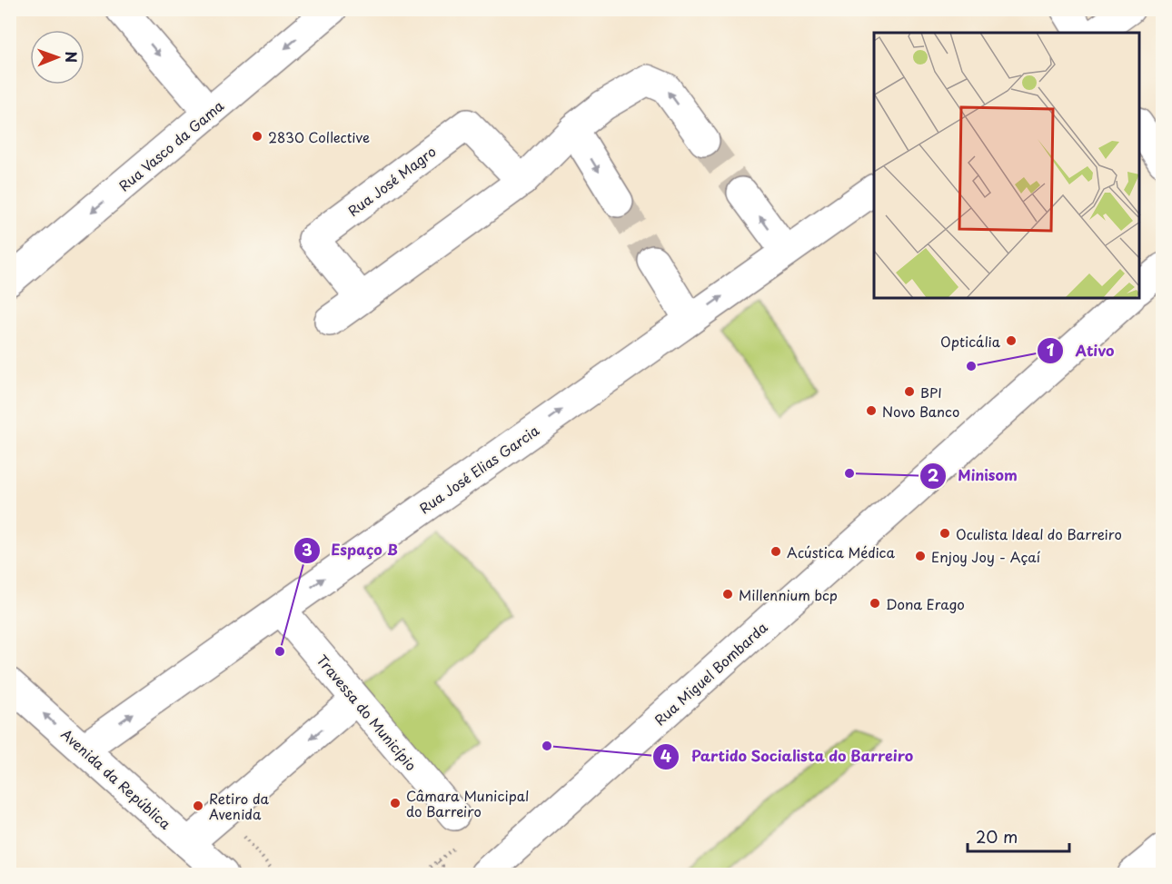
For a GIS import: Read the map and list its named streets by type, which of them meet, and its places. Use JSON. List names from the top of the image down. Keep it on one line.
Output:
{"streets":{"street":["Rua Vasco da Gama","Rua José Magro","Rua José Elias Garcia","Rua Miguel Bombarda","Travessa do Município","Avenida da República"]},"crossings":[["Rua José Elias Garcia","Travessa do Município"],["Rua José Elias Garcia","Avenida da República"]],"places":["2830 Collective","Opticália","Ativo","BPI","Novo Banco","Minisom","Oculista Ideal do Barreiro","Acústica Médica","Enjoy Joy - Açaí","Millennium bcp","Dona Erago","Espaço B","Partido Socialista do Barreiro","Câmara Municipal do Barreiro","Retiro da Avenida"],"scale_bar":"20 m","north":"right"}
